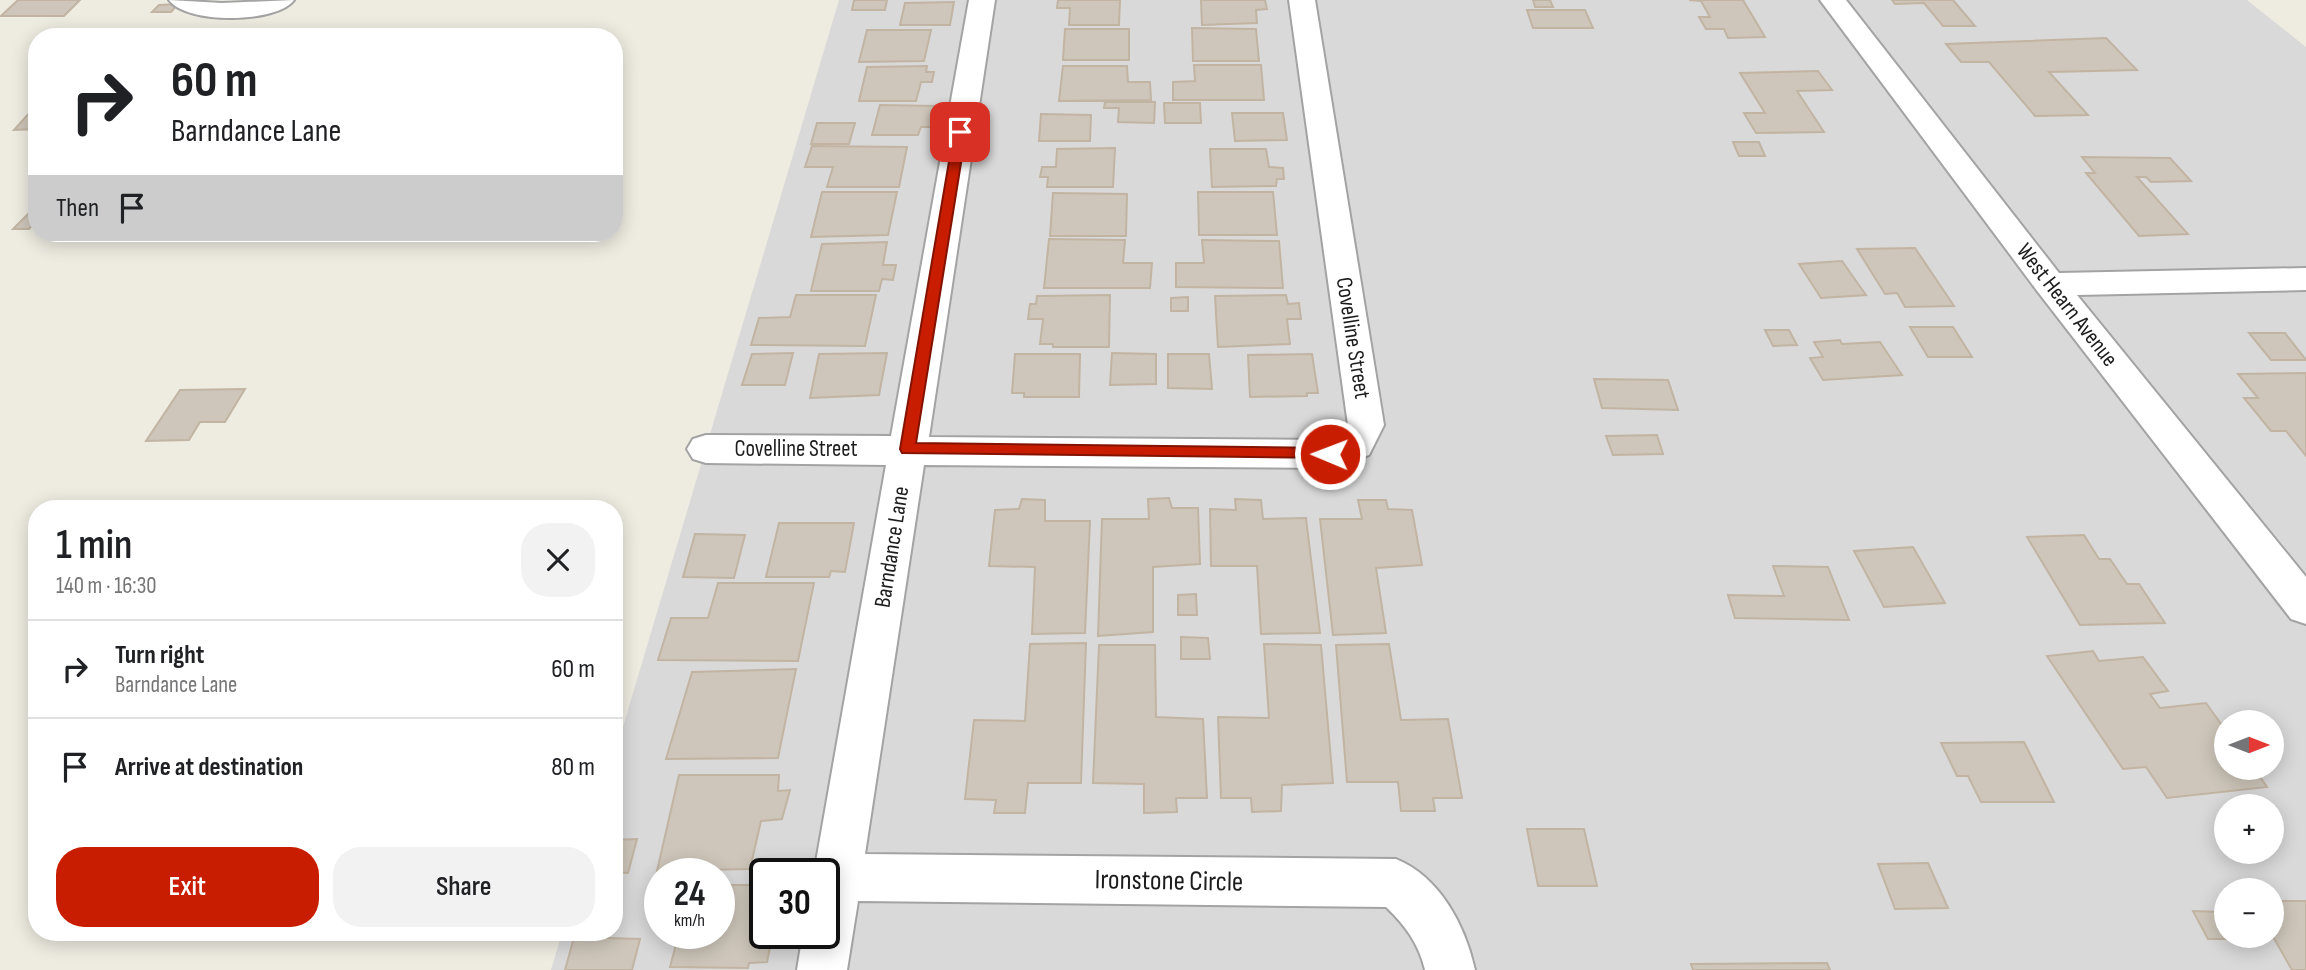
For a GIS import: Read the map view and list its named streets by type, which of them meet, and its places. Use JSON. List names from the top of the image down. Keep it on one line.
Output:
{"streets":{"street":["West Hearn Avenue","Covelline Street","Barndance Lane","Ironstone Circle"]},"crossings":[["Covelline Street","Barndance Lane"]],"north":"right","page":{"turn":["60 m","Barndance Lane"],"then":"Then","heading":["1 min","140 m · 16:30"],"list":[{"name":"Turn right","note":"Barndance Lane","value":"60 m"},{"name":"Arrive at destination","value":"80 m"}],"map_buttons":["+","−"],"buttons":["Exit","Share"],"speed":"24 km/h","limit":"30"}}
